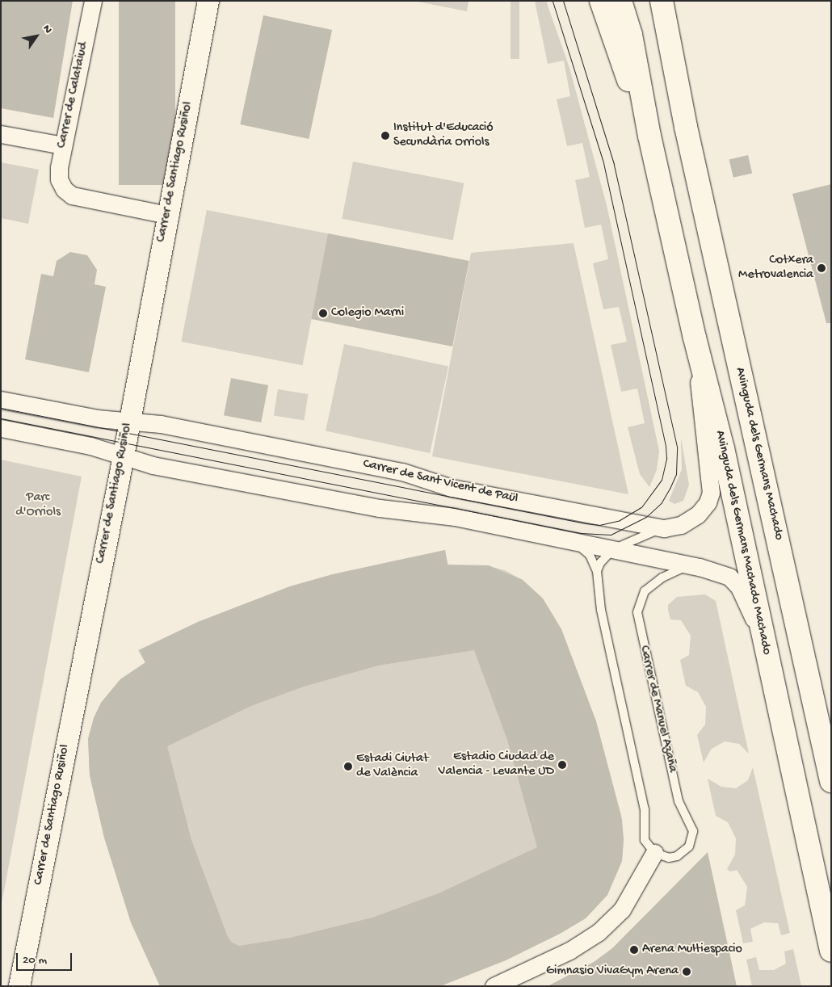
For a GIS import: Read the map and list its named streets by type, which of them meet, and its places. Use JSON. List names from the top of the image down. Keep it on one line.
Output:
{"streets":{"main road":["Avinguda dels Germans Machado","Avinguda dels Germans Machado Machado"],"street":["Carrer de Calataiud","Carrer de Santiago Rusiñol","Carrer de Sant Vicent de Paül"],"lane":["Carrer de Manuel Azaña"]},"crossings":[["Carrer de Calataiud","Carrer de Santiago Rusiñol"],["Carrer de Santiago Rusiñol","Carrer de Sant Vicent de Paül"],["Carrer de Sant Vicent de Paül","Avinguda dels Germans Machado Machado"]],"parks":["Parc d'Orriols"],"places":["Institut d'Educació Secundària Orriols","Cotxera Metrovalencia","Colegio Marni","Estadio Ciudad de Valencia - Levante UD","Estadi Ciutat de València","Arena Multiespacio","Gimnasio VivaGym Arena"],"scale_bar":"20 m","north":"top right"}
